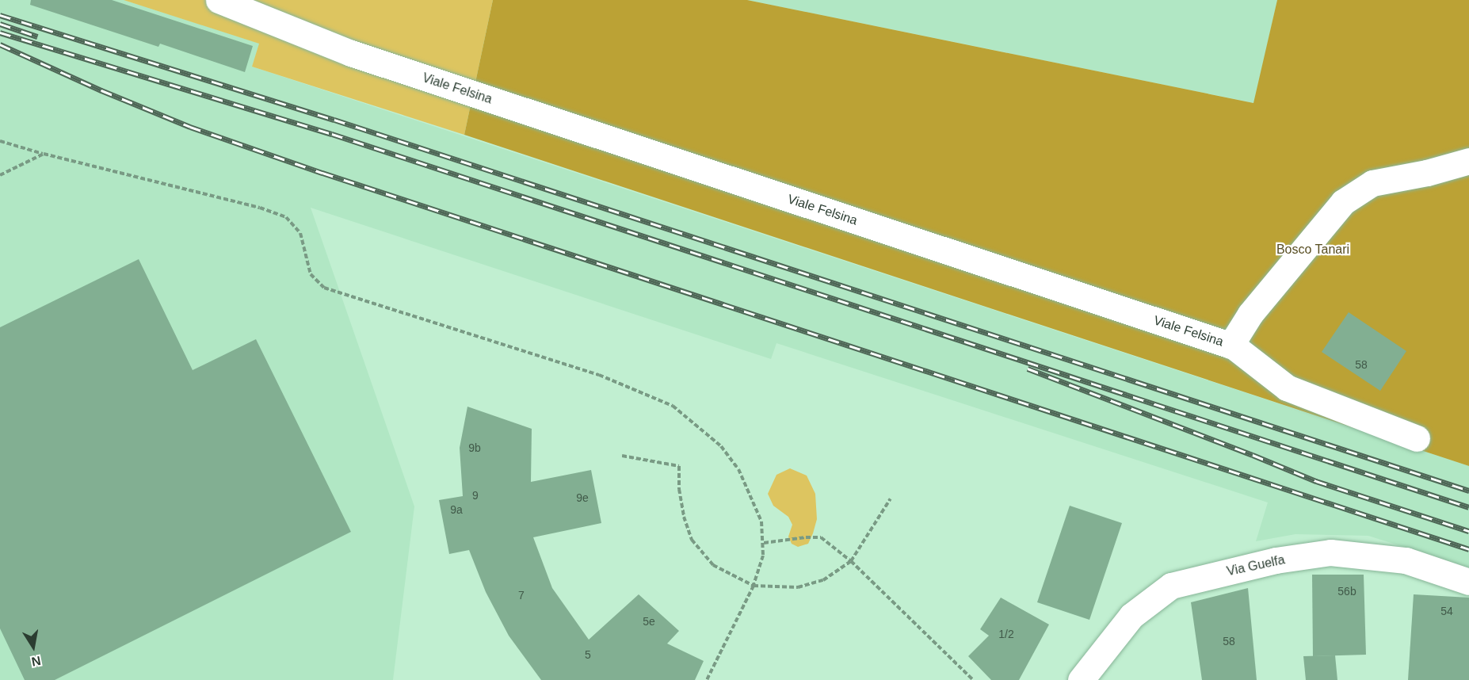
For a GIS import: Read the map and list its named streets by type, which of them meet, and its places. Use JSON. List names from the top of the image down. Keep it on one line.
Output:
{"streets":{"street":["Viale Felsina","Via Guelfa"]},"parks":["Bosco Tanari"],"house_numbers":["58","9b","9","9e","9a","56b","7","54","5e","1/2","58","5"],"north":"bottom"}
